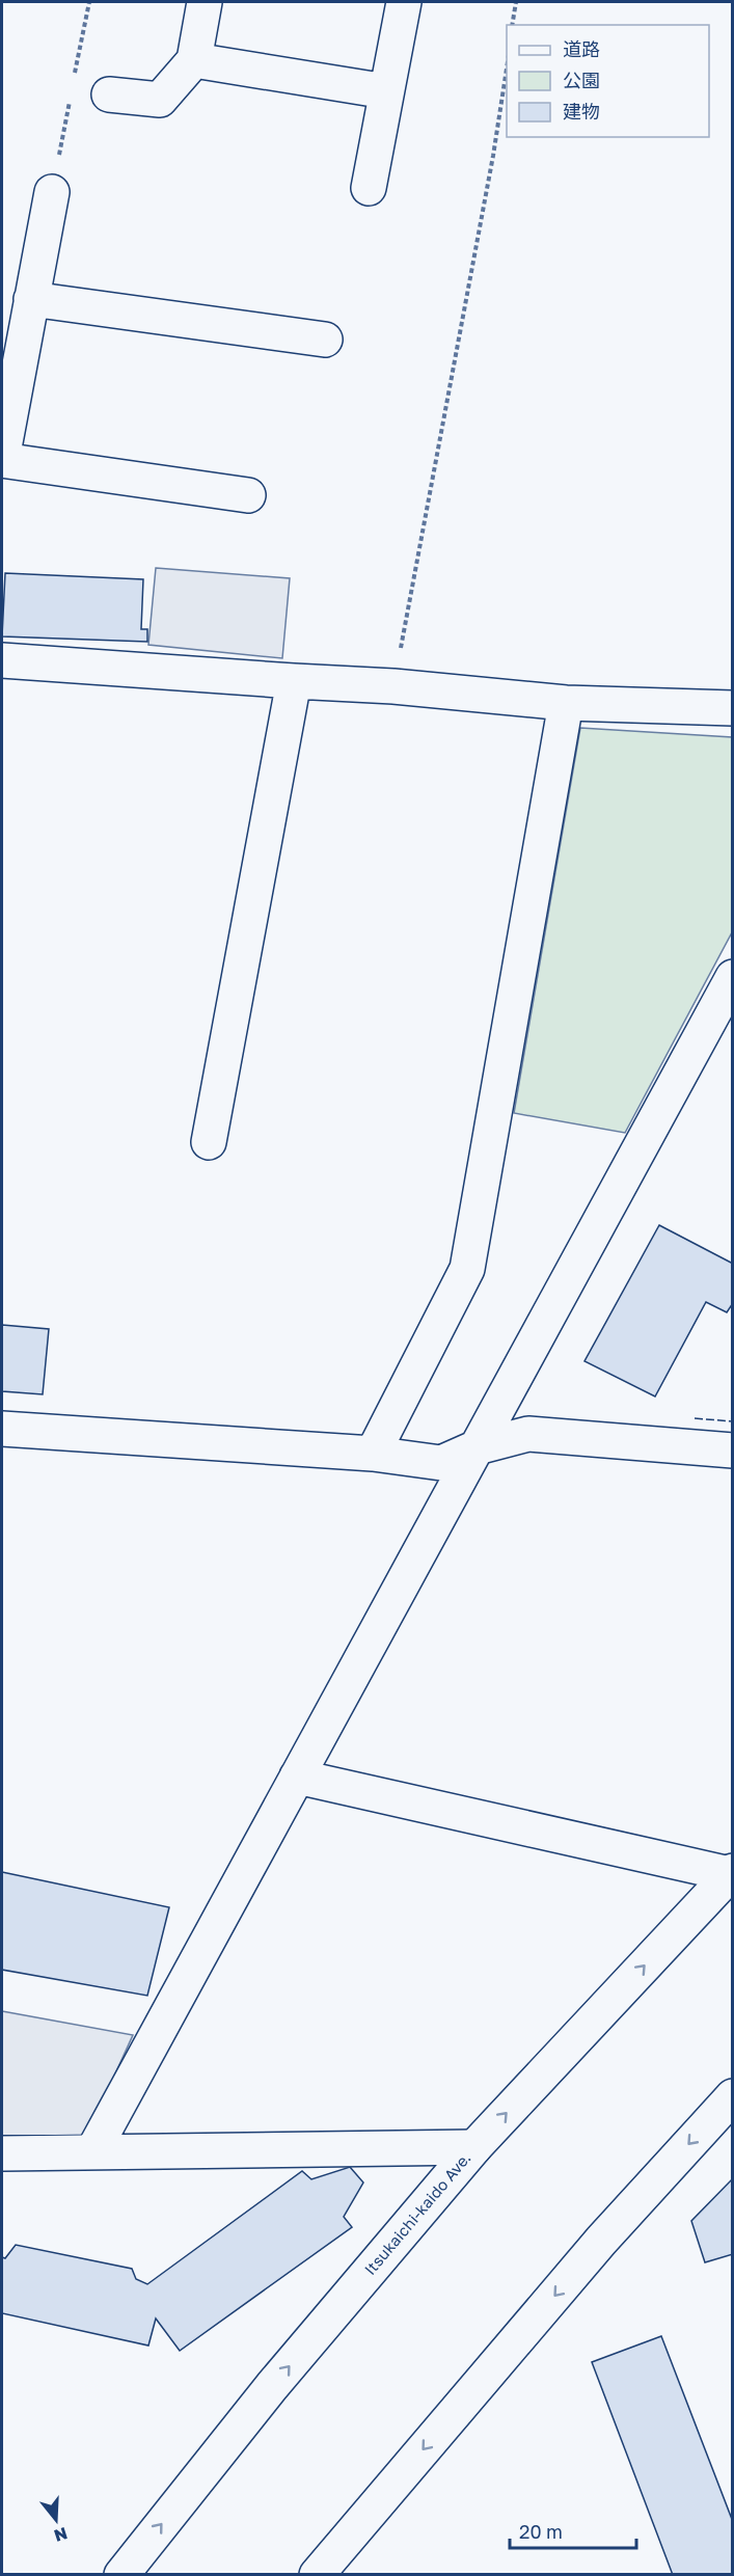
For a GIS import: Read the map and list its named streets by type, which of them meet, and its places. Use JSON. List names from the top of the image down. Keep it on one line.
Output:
{"streets":{"street":["Itsukaichi-kaido Ave."]},"legend":["道路","公園","建物"],"scale_bar":"20 m","north":"bottom"}
